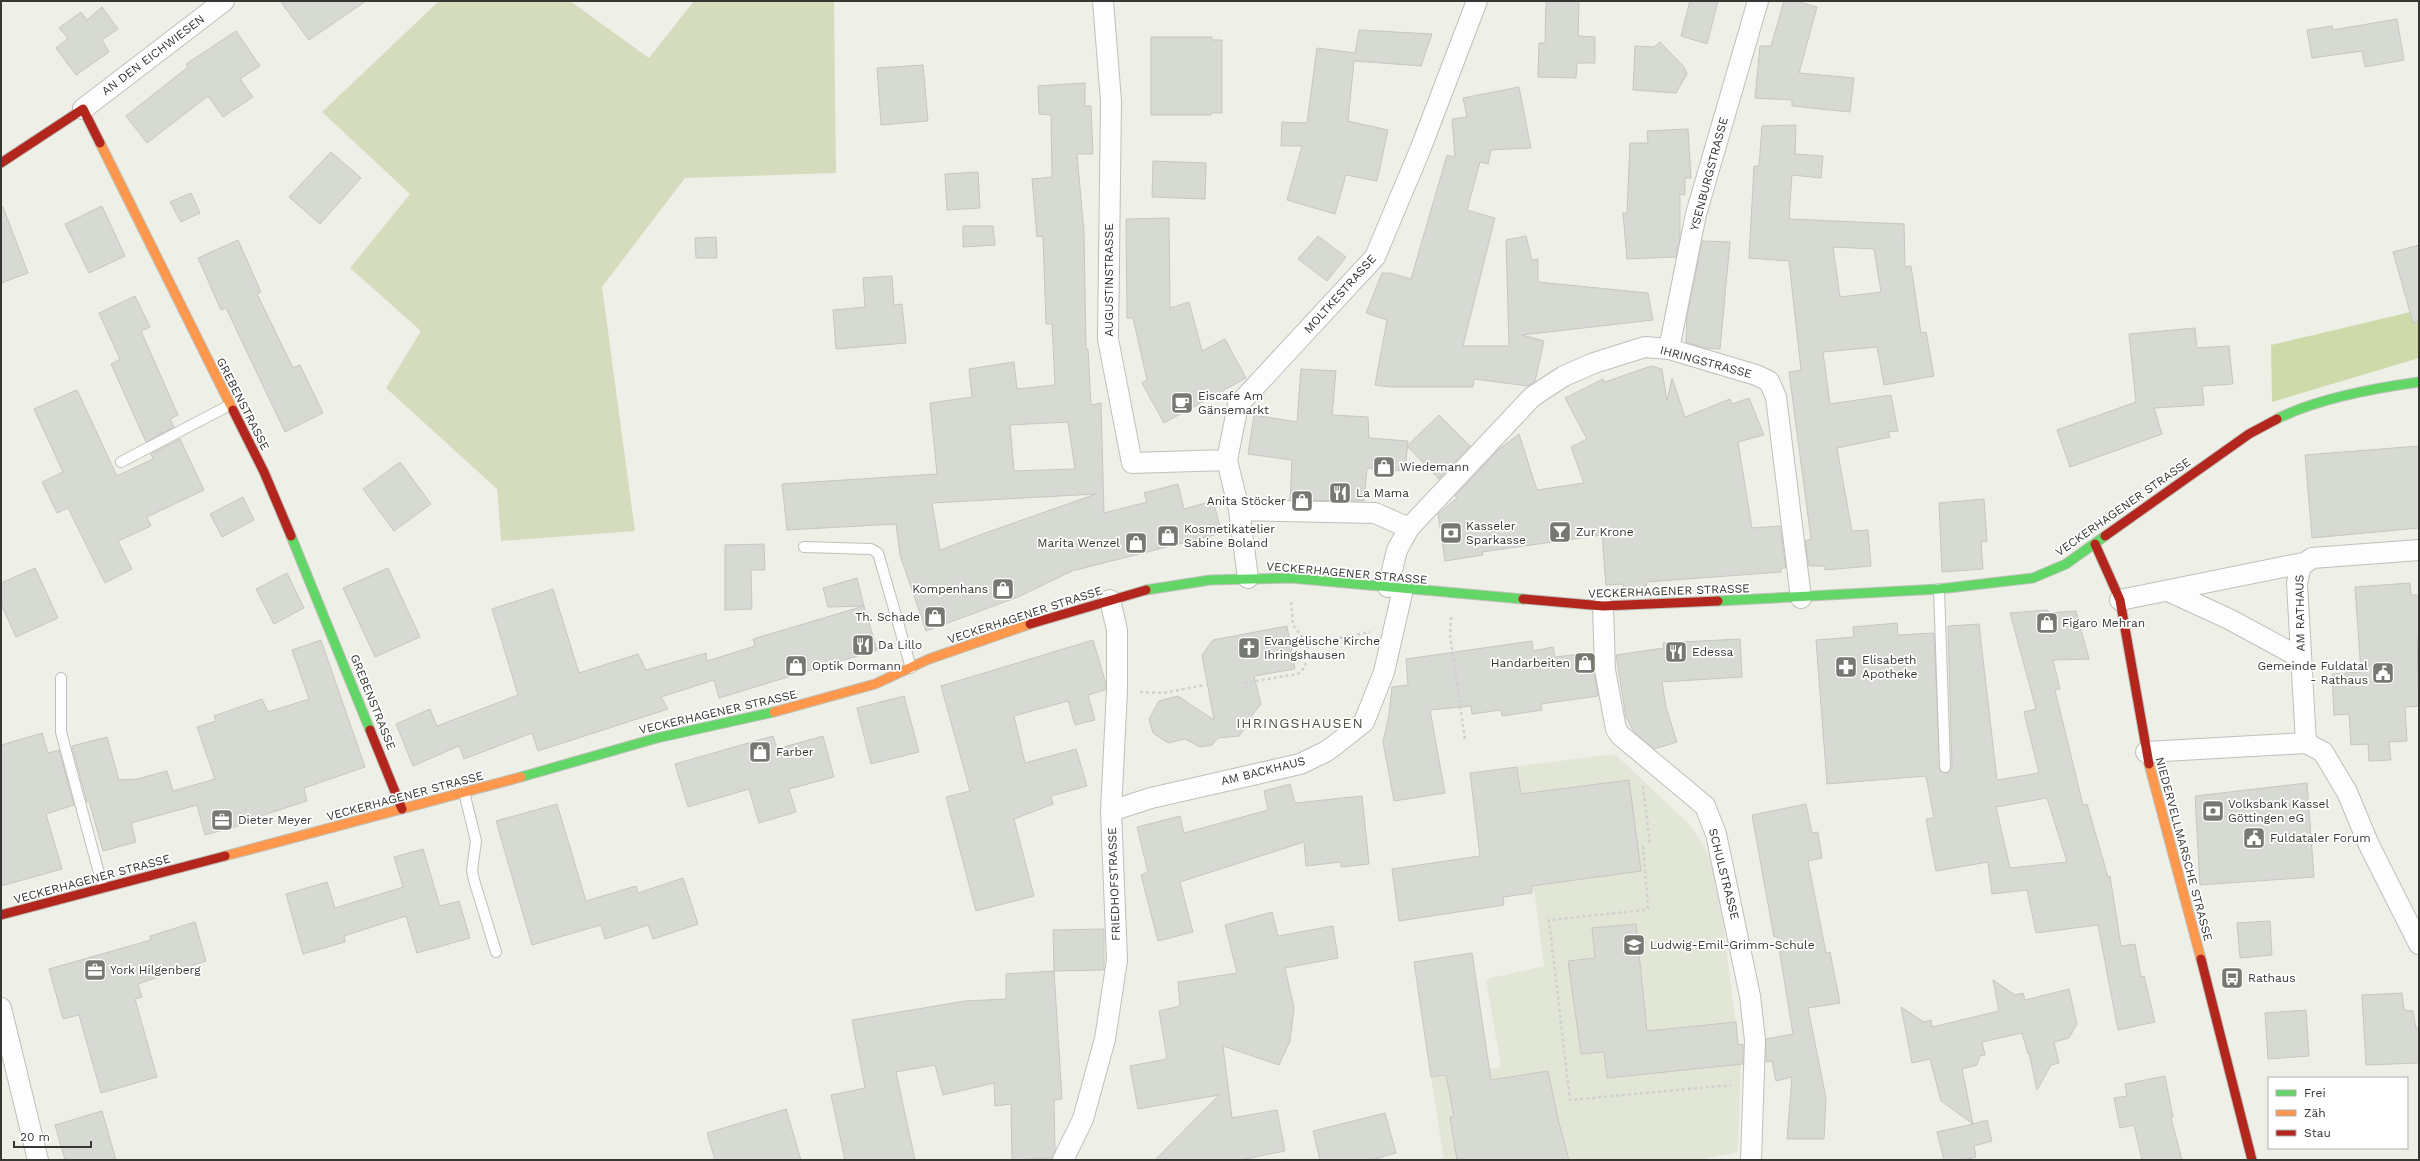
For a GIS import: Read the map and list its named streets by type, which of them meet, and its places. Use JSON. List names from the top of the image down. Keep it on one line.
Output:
{"streets":{"street":["AN DEN EICHWIESEN","YSENBURGSTRASSE","AUGUSTINSTRASSE","MOLTKESTRASSE","IHRINGSTRASSE","GREBENSTRASSE","VECKERHAGENER STRASSE","AM RATHAUS","AM BACKHAUS","NIEDERVELLMARSCHE STRASSE","SCHULSTRASSE","FRIEDHOFSTRASSE"]},"crossings":[["AN DEN EICHWIESEN","GREBENSTRASSE"],["YSENBURGSTRASSE","IHRINGSTRASSE"],["AUGUSTINSTRASSE","MOLTKESTRASSE"],["MOLTKESTRASSE","VECKERHAGENER STRASSE"],["IHRINGSTRASSE","VECKERHAGENER STRASSE"],["IHRINGSTRASSE","AM BACKHAUS"],["GREBENSTRASSE","VECKERHAGENER STRASSE"],["VECKERHAGENER STRASSE","AM BACKHAUS"],["VECKERHAGENER STRASSE","NIEDERVELLMARSCHE STRASSE"],["VECKERHAGENER STRASSE","SCHULSTRASSE"],["VECKERHAGENER STRASSE","FRIEDHOFSTRASSE"],["AM BACKHAUS","FRIEDHOFSTRASSE"]],"districts":["IHRINGSHAUSEN"],"places":{"cafe":["Eiscafe Am Gänsemarkt"],"shop":["Wiedemann","Anita Stöcker","Kosmetikatelier Sabine Boland","Marita Wenzel","Kompenhans","Th. Schade","Figaro Mehran","Handarbeiten","Optik Dormann","Farber"],"restaurant":["La Mama","Da Lillo","Edessa"],"bar":["Zur Krone"],"bank":["Kasseler Sparkasse","Volksbank Kassel Göttingen eG"],"church":["Evangelische Kirche Ihringshausen"],"pharmacy":["Elisabeth Apotheke"],"public building":["Gemeinde Fuldatal - Rathaus","Fuldataler Forum"],"office":["Dieter Meyer","York Hilgenberg"],"school or university":["Ludwig-Emil-Grimm-Schule"],"bus stop":["Rathaus"]},"legend":["Frei","Zäh","Stau"],"scale_bar":"20 m"}
